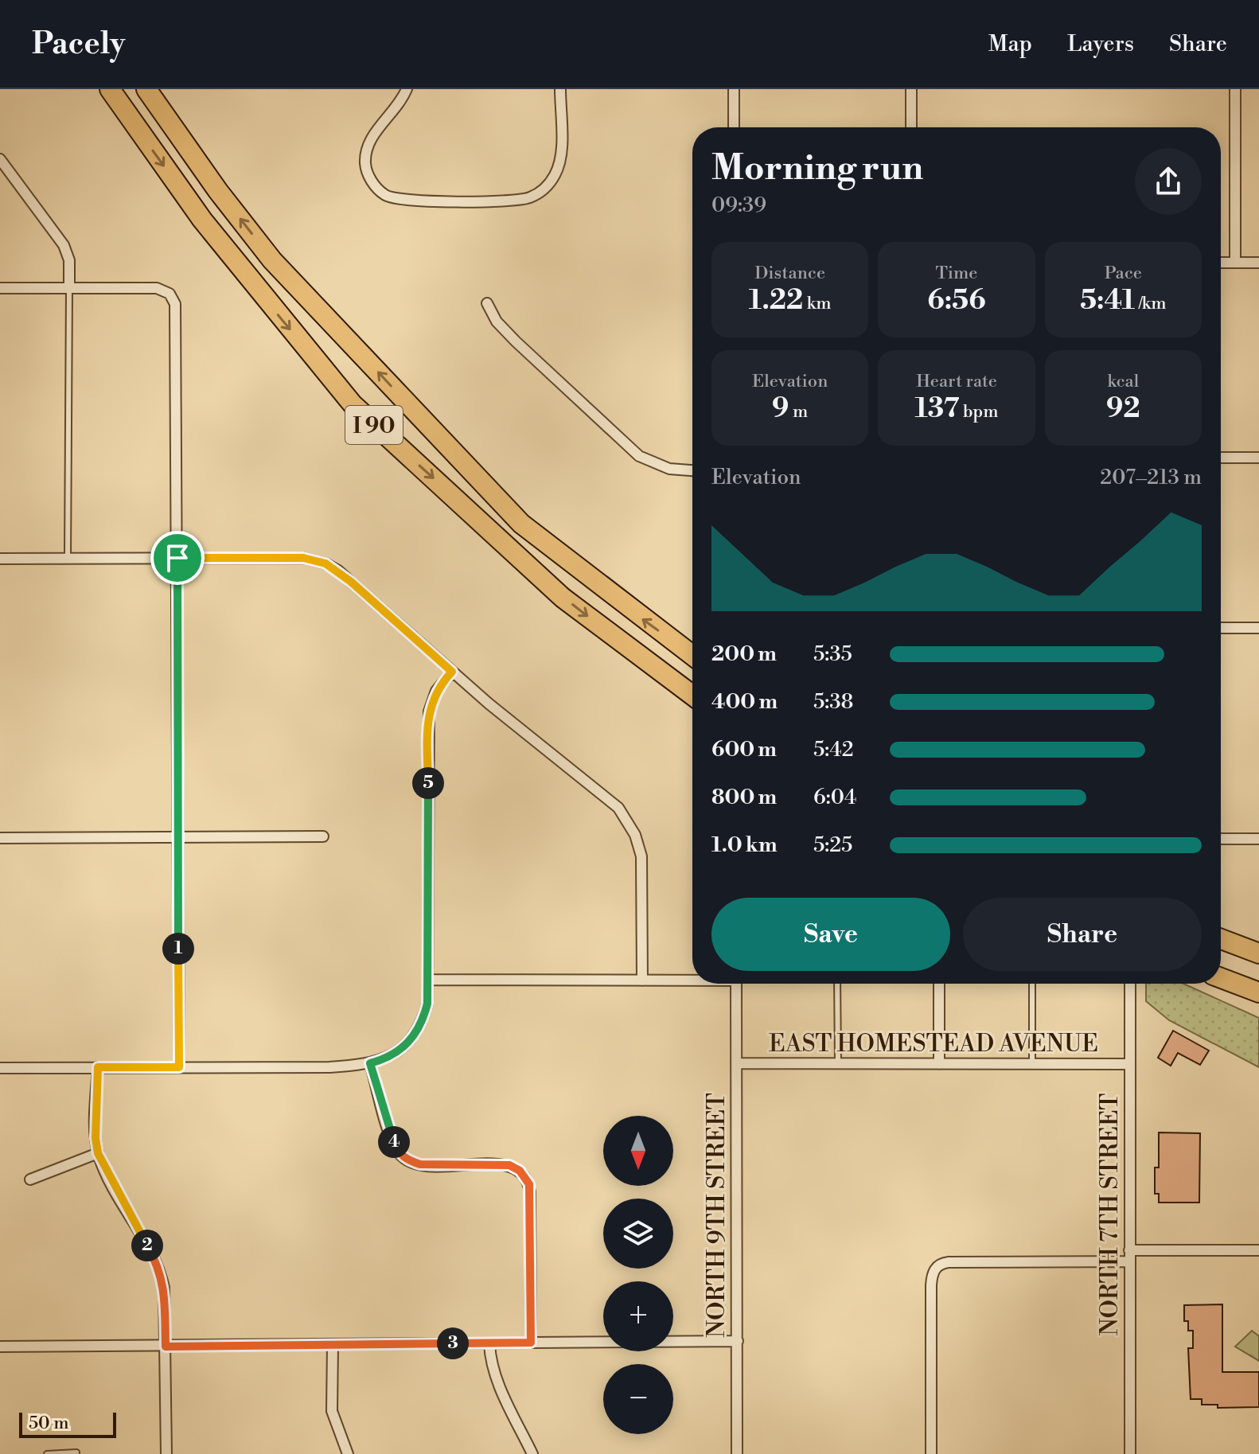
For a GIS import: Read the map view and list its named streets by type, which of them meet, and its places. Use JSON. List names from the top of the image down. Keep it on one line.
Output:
{"streets":{"highway":["I 90"],"street":["EAST HOMESTEAD AVENUE","NORTH 7TH STREET","NORTH 9TH STREET"]},"crossings":[["EAST HOMESTEAD AVENUE","NORTH 7TH STREET"],["EAST HOMESTEAD AVENUE","NORTH 9TH STREET"]],"scale_bar":"50 m","north":"bottom","page":{"header":"Pacely","nav":["Map","Layers","Share"],"heading":["Morning run","09:39"],"stats":[["Distance","1.22 km"],["Time","6:56"],["Pace","5:41 /km"],["Elevation","9 m"],["Heart rate","137 bpm"],["kcal","92"]],"chart":["Elevation","207–213 m"],"list":[{"name":"200 m","note":"5:35"},{"name":"400 m","note":"5:38"},{"name":"600 m","note":"5:42"},{"name":"800 m","note":"6:04"},{"name":"1.0 km","note":"5:25"}],"pins":["5","1","4","2","3"],"buttons":["Save","Share"],"map_buttons":["+","−"],"scale":"50 m"}}
